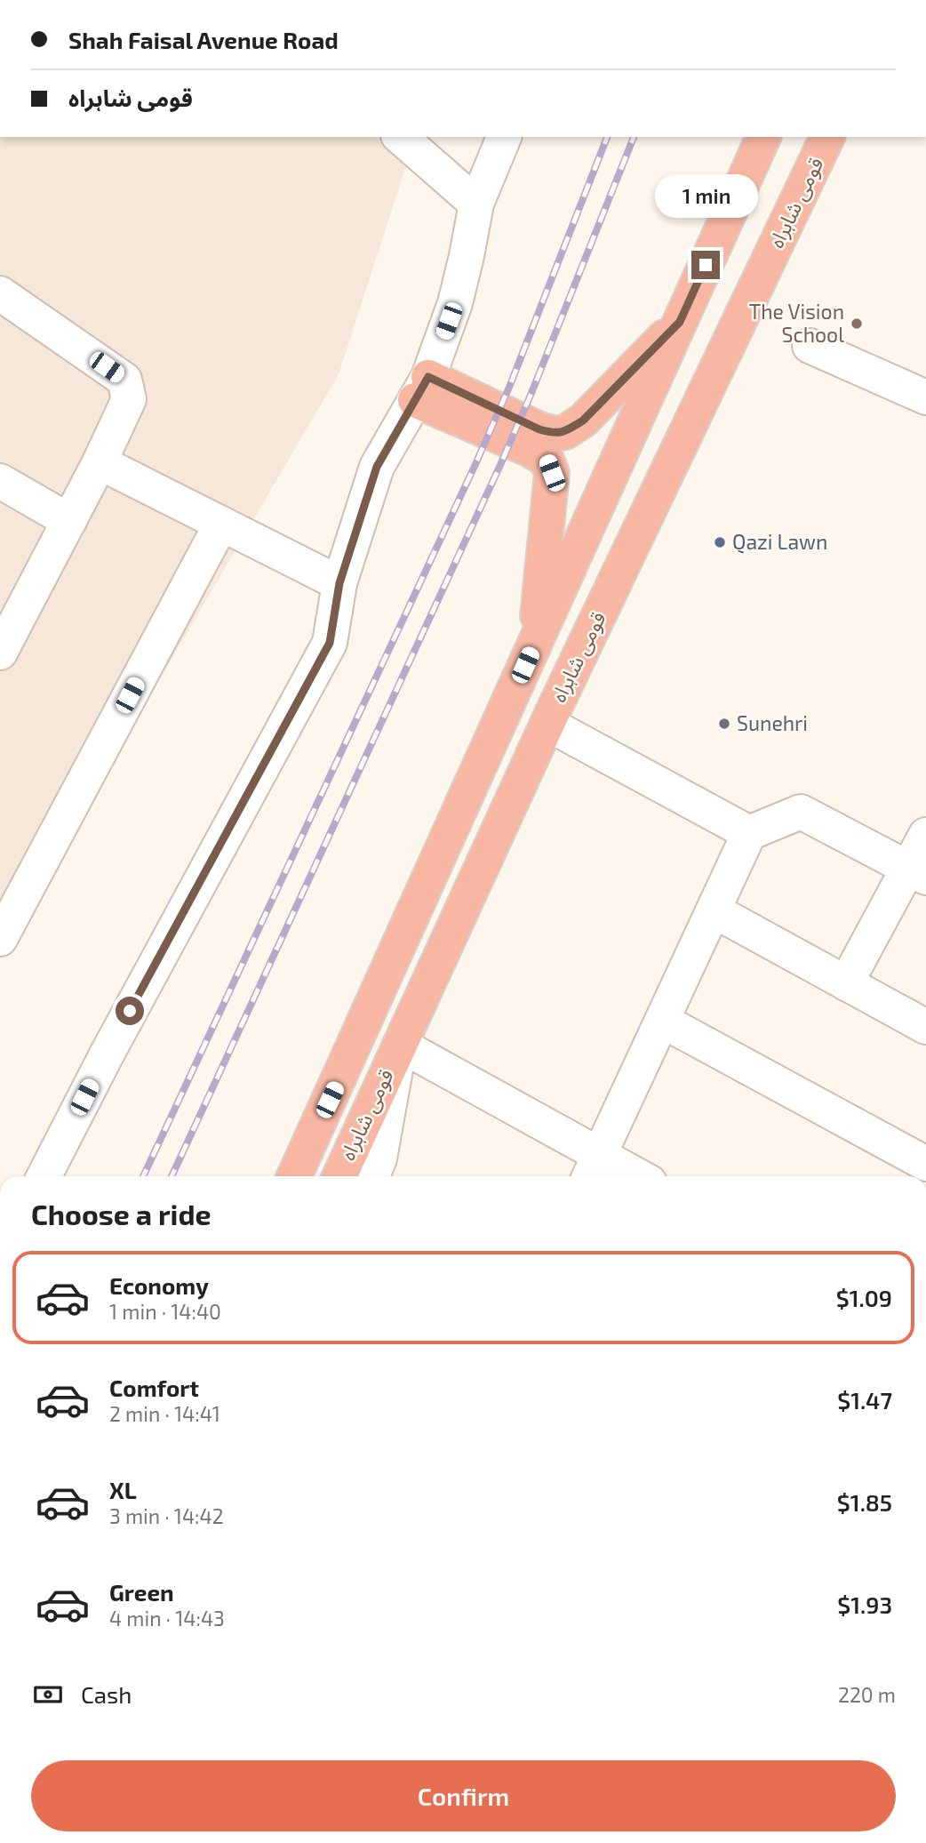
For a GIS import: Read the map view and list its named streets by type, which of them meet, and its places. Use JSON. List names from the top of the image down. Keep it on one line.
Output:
{"streets":{"highway":["قومی شاہراہ"]},"places":["The Vision School","Qazi Lawn","Sunehri"],"page":{"banner":["Shah Faisal Avenue Road","قومی شاہراہ"],"bubble":"1 min","heading":"Choose a ride","list":[{"name":"Economy","note":"1 min · 14:40","value":"$1.09"},{"name":"Comfort","note":"2 min · 14:41","value":"$1.47"},{"name":"XL","note":"3 min · 14:42","value":"$1.85"},{"name":"Green","note":"4 min · 14:43","value":"$1.93"}],"pay":["Cash","220 m"],"buttons":"Confirm"}}
